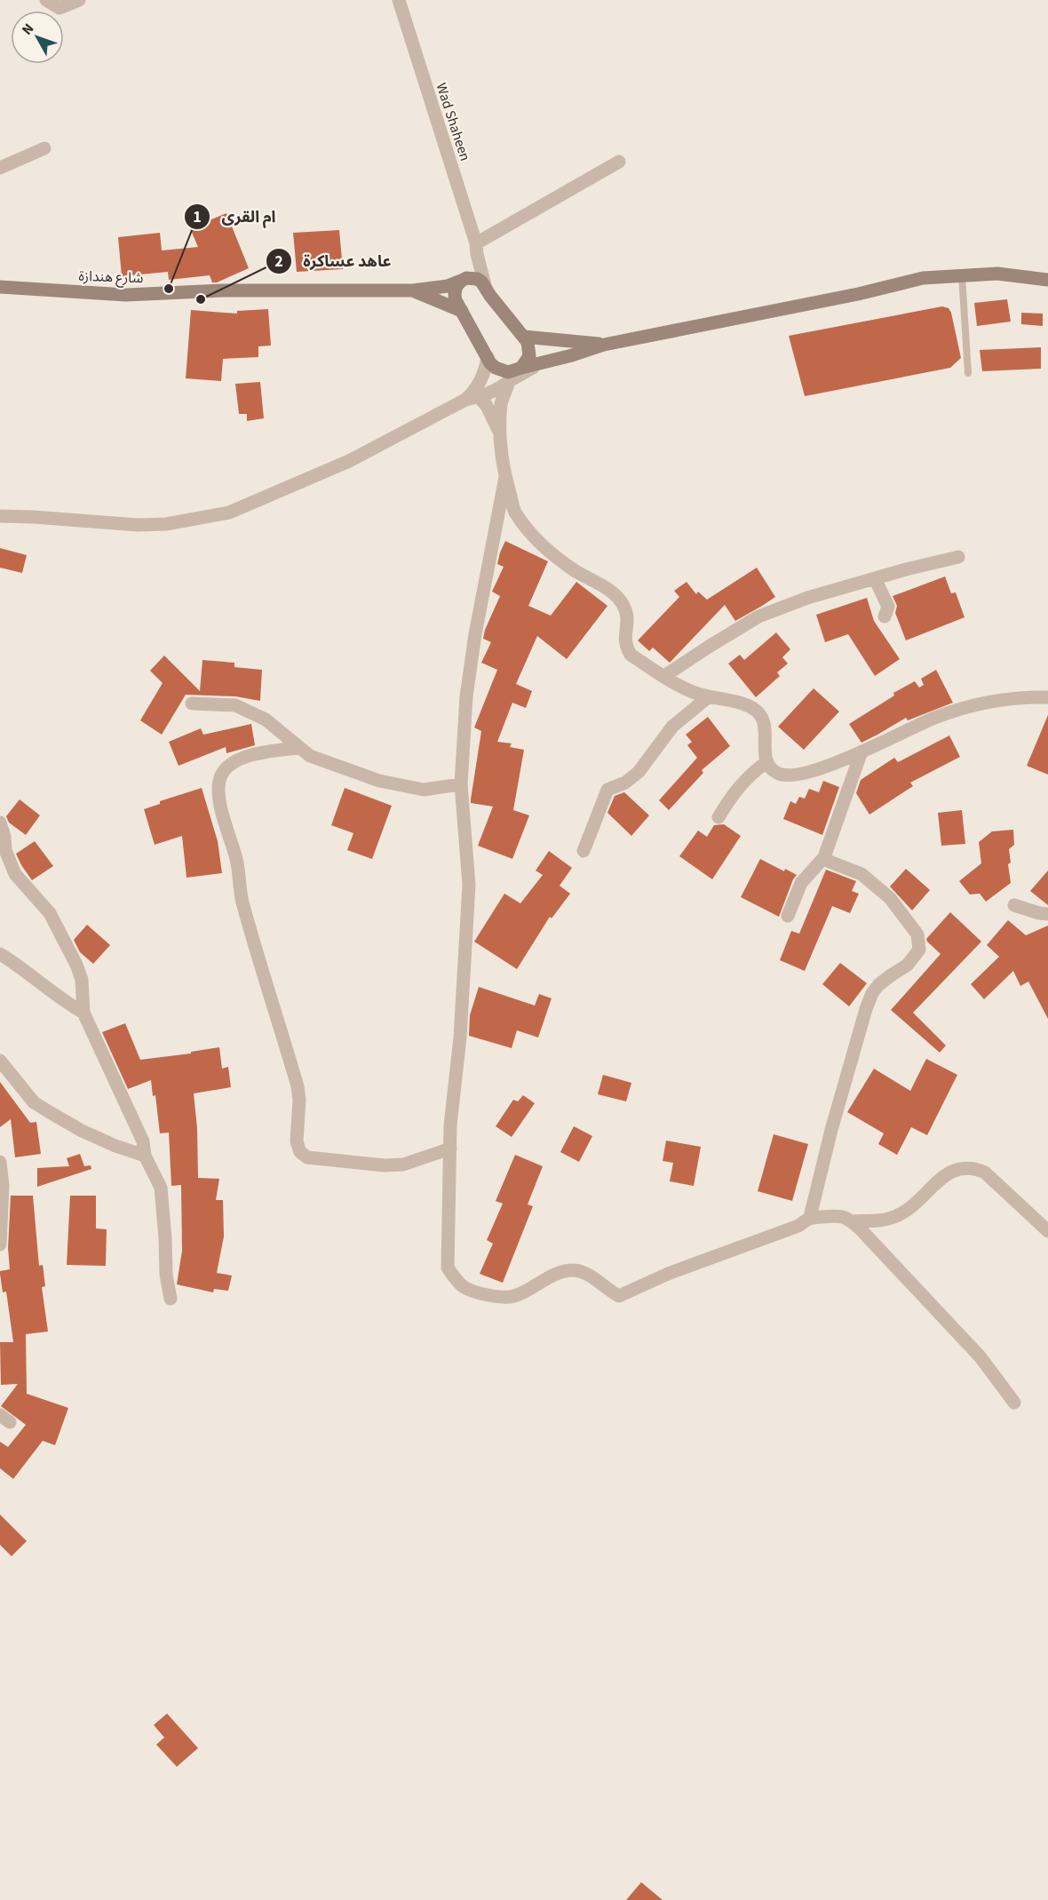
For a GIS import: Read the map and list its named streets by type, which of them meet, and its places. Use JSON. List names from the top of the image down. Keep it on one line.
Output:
{"streets":{"street":["Wad Shaheen","شارع هندازة"]},"places":["ام القرى","عاهد عساكرة"],"north":"top left"}
